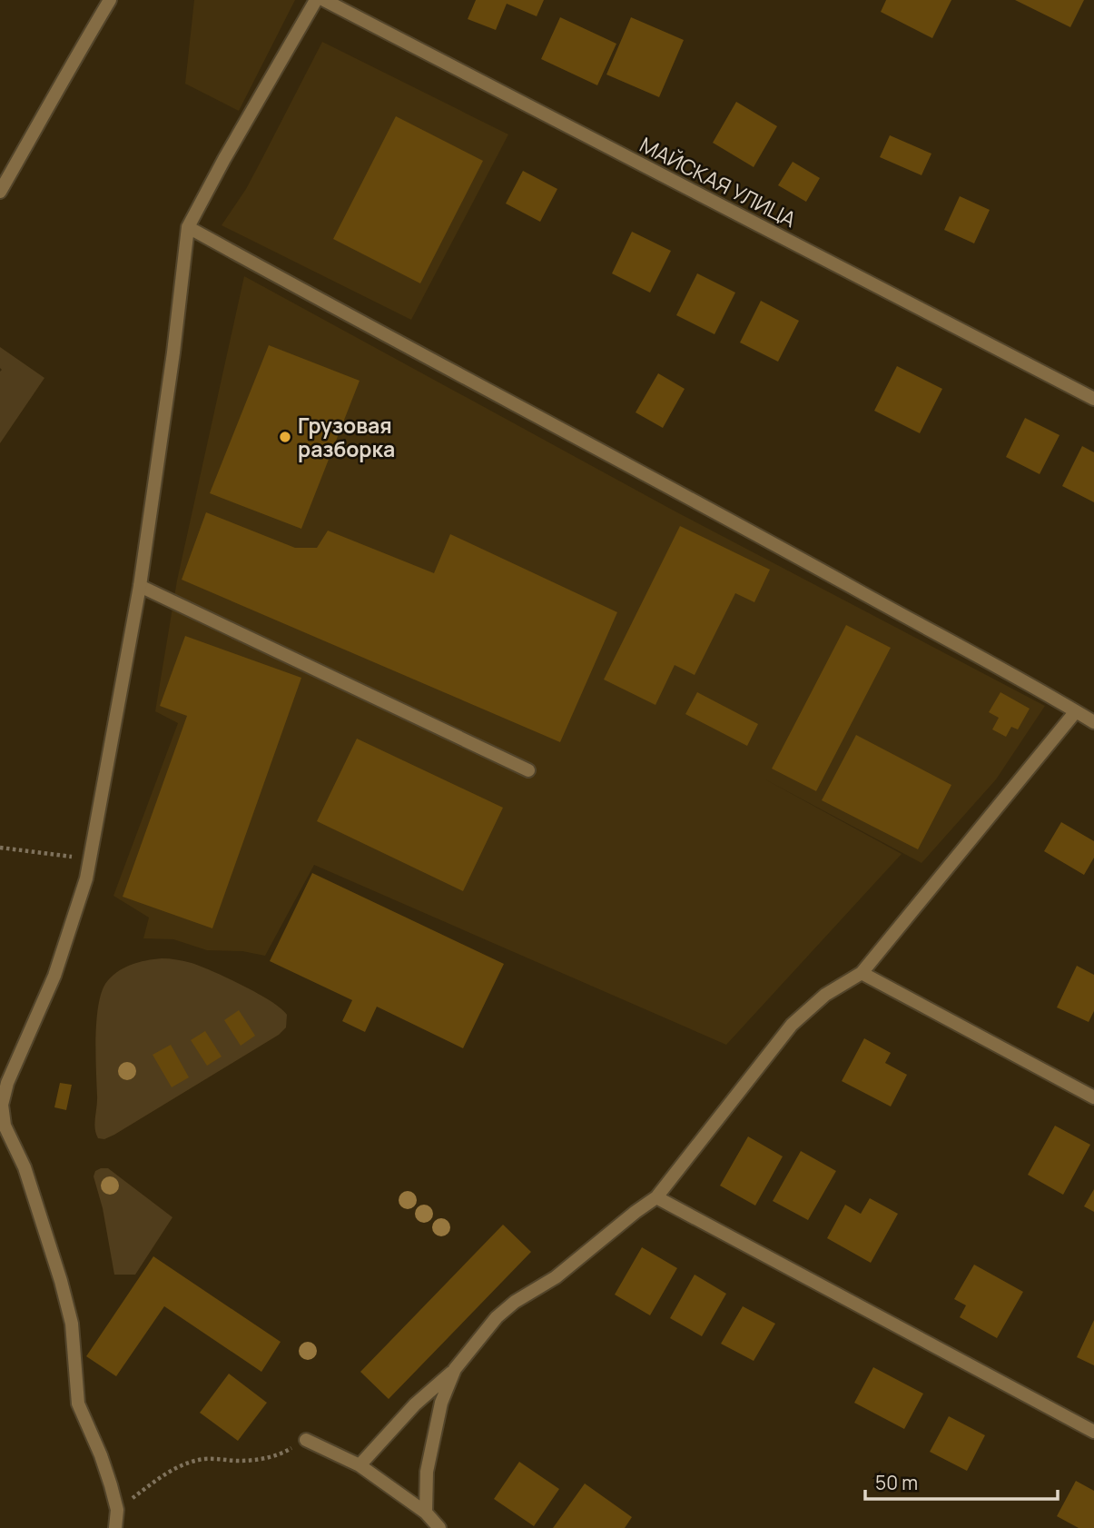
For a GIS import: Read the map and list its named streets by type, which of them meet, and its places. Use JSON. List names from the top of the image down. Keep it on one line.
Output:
{"streets":{"street":["МАЙСКАЯ УЛИЦА"]},"places":["Грузовая разборка"],"scale_bar":"50 m"}
